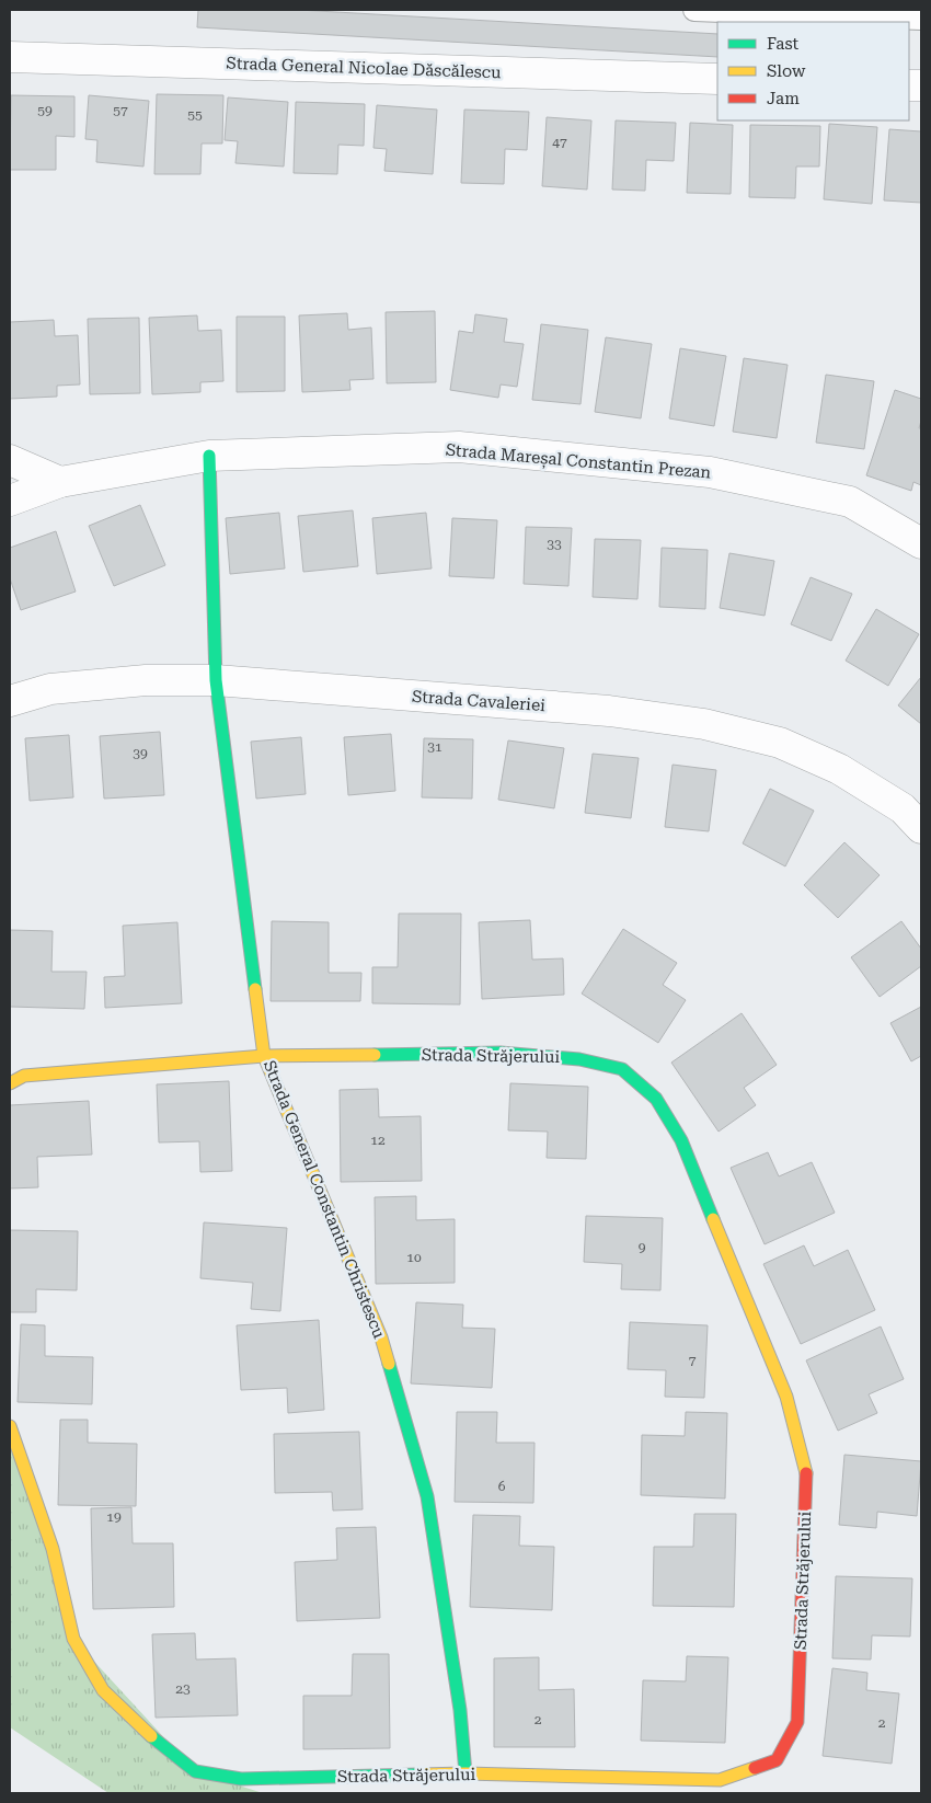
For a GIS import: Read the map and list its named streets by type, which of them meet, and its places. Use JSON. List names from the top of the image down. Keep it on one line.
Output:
{"streets":{"street":["Strada General Nicolae Dăscălescu","Strada Mareșal Constantin Prezan","Strada Cavaleriei","Strada Străjerului","Strada General Constantin Christescu"]},"crossings":[["Strada Mareșal Constantin Prezan","Strada General Constantin Christescu"],["Strada Cavaleriei","Strada General Constantin Christescu"],["Strada Străjerului","Strada General Constantin Christescu"]],"house_numbers":["59","57","55","47","33","31","39","12","9","10","7","6","19","23","2","2"],"legend":["Fast","Slow","Jam"]}
